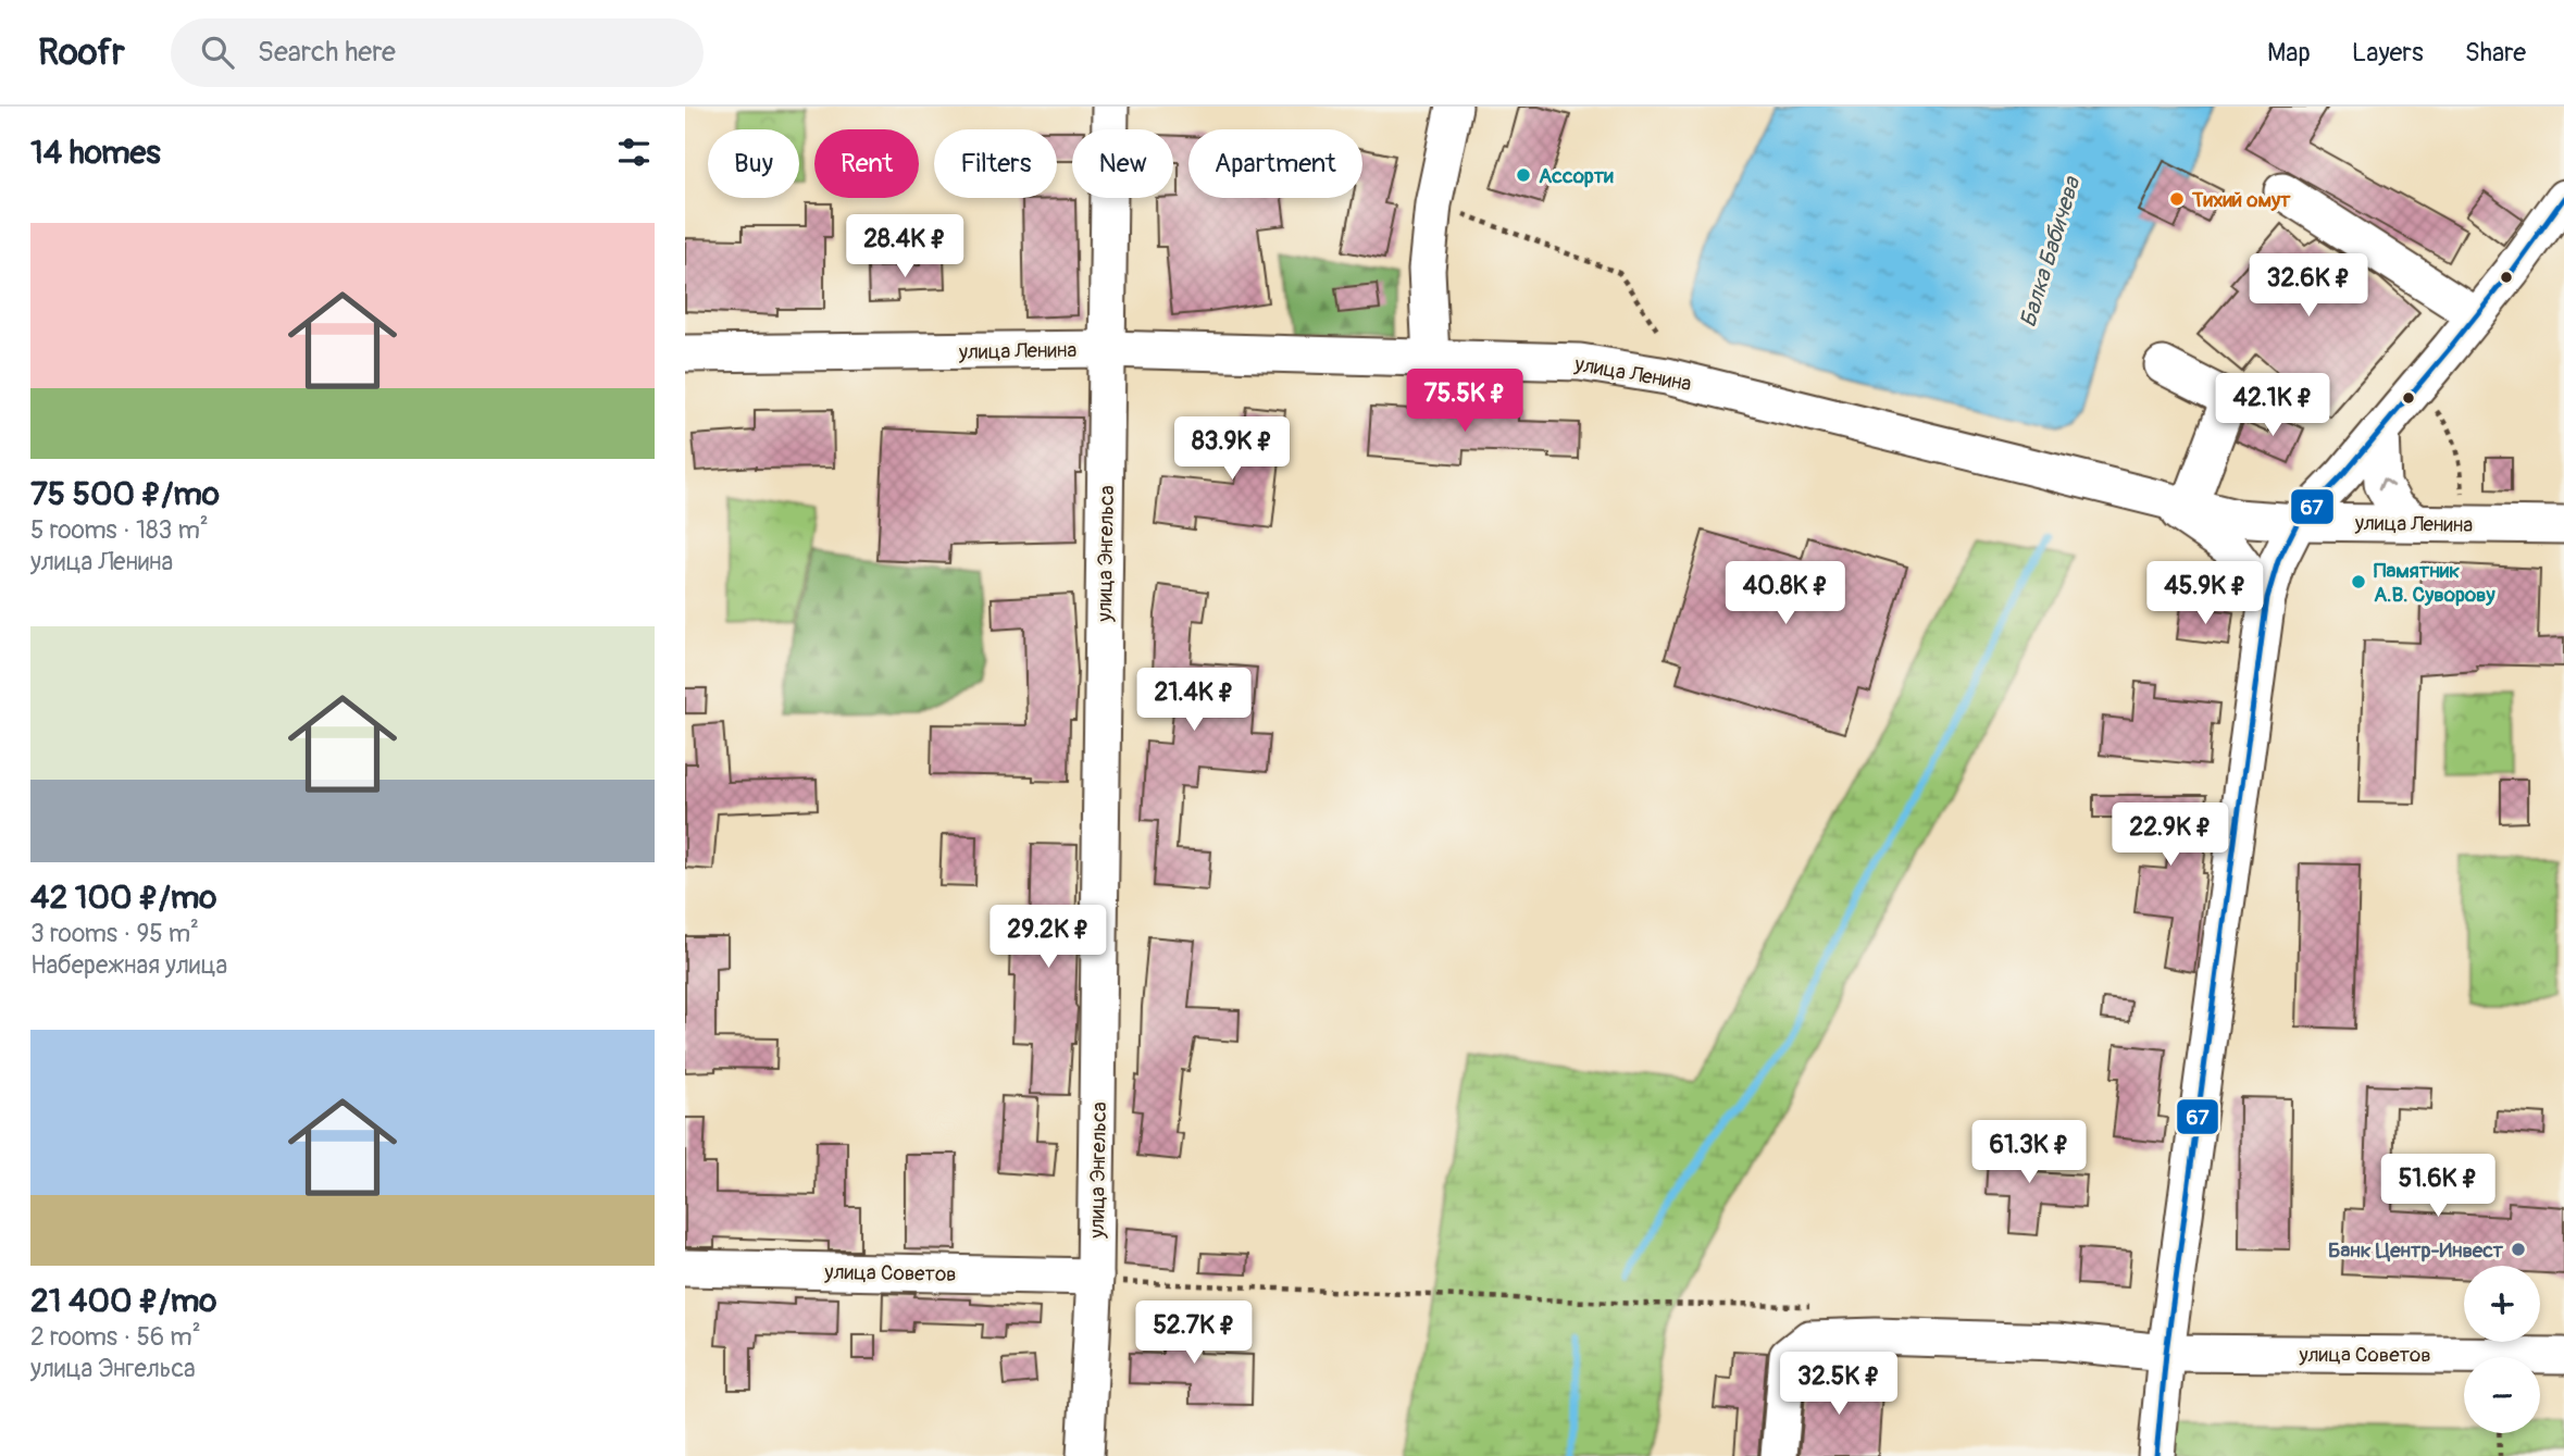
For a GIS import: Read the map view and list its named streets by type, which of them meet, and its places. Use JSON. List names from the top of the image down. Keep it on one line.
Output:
{"streets":{"street":["улица Ленина","улица Энгельса","улица Советов"]},"crossings":[["улица Ленина","улица Энгельса"],["улица Энгельса","улица Советов"]],"water":["Балка Бабичева"],"places":["Ассорти","Тихий омут","Памятник А.В. Суворову","Банк Центр-Инвест"],"lines":["transit line 67"],"page":{"header":"Roofr","search":"Search here","nav":["Map","Layers","Share"],"heading":"14 homes","chip":["Buy","Rent","Filters","New","Apartment"],"list":[{"name":"75 500 ₽/mo","note":"5 rooms · 183 m² · улица Ленина"},{"name":"42 100 ₽/mo","note":"3 rooms · 95 m² · Набережная улица"},{"name":"21 400 ₽/mo","note":"2 rooms · 56 m² · улица Энгельса"}],"price":["28.4K ₽","32.6K ₽","75.5K ₽","42.1K ₽","83.9K ₽","40.8K ₽","45.9K ₽","21.4K ₽","22.9K ₽","29.2K ₽","61.3K ₽","51.6K ₽","52.7K ₽","32.5K ₽"],"map_buttons":["+","−"]}}
